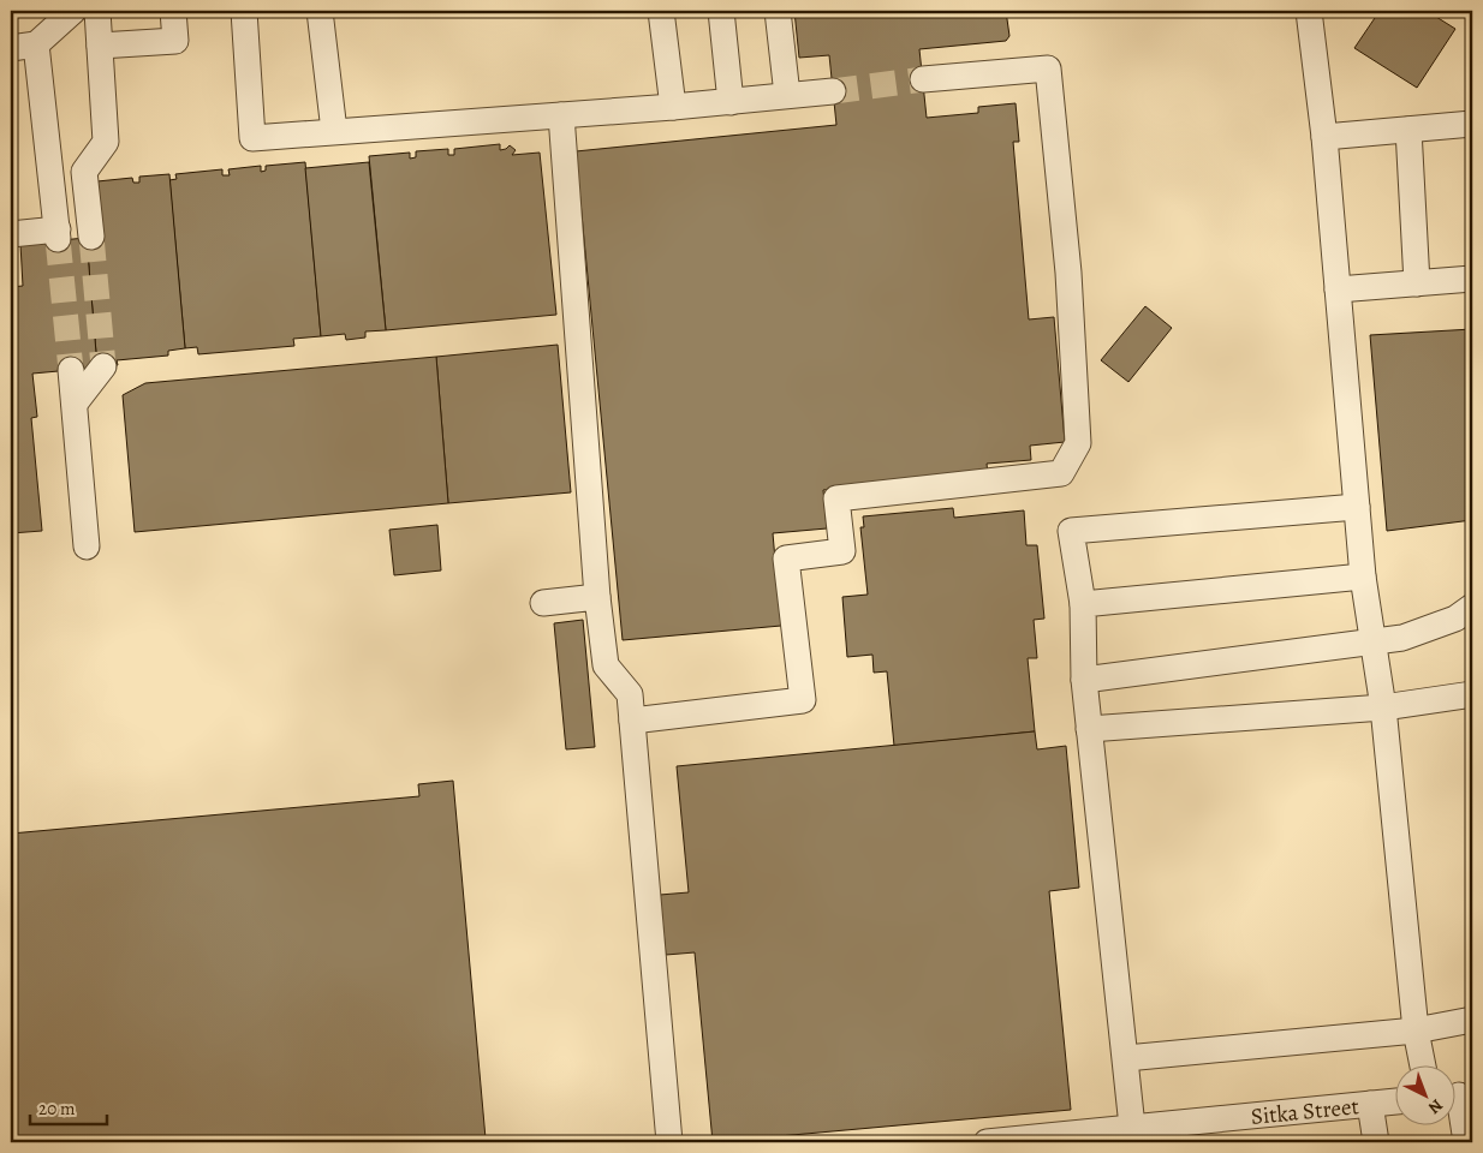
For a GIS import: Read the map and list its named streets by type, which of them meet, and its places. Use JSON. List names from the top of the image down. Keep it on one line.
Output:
{"streets":{"street":["Sitka Street"]},"scale_bar":"20 m","north":"bottom right"}
